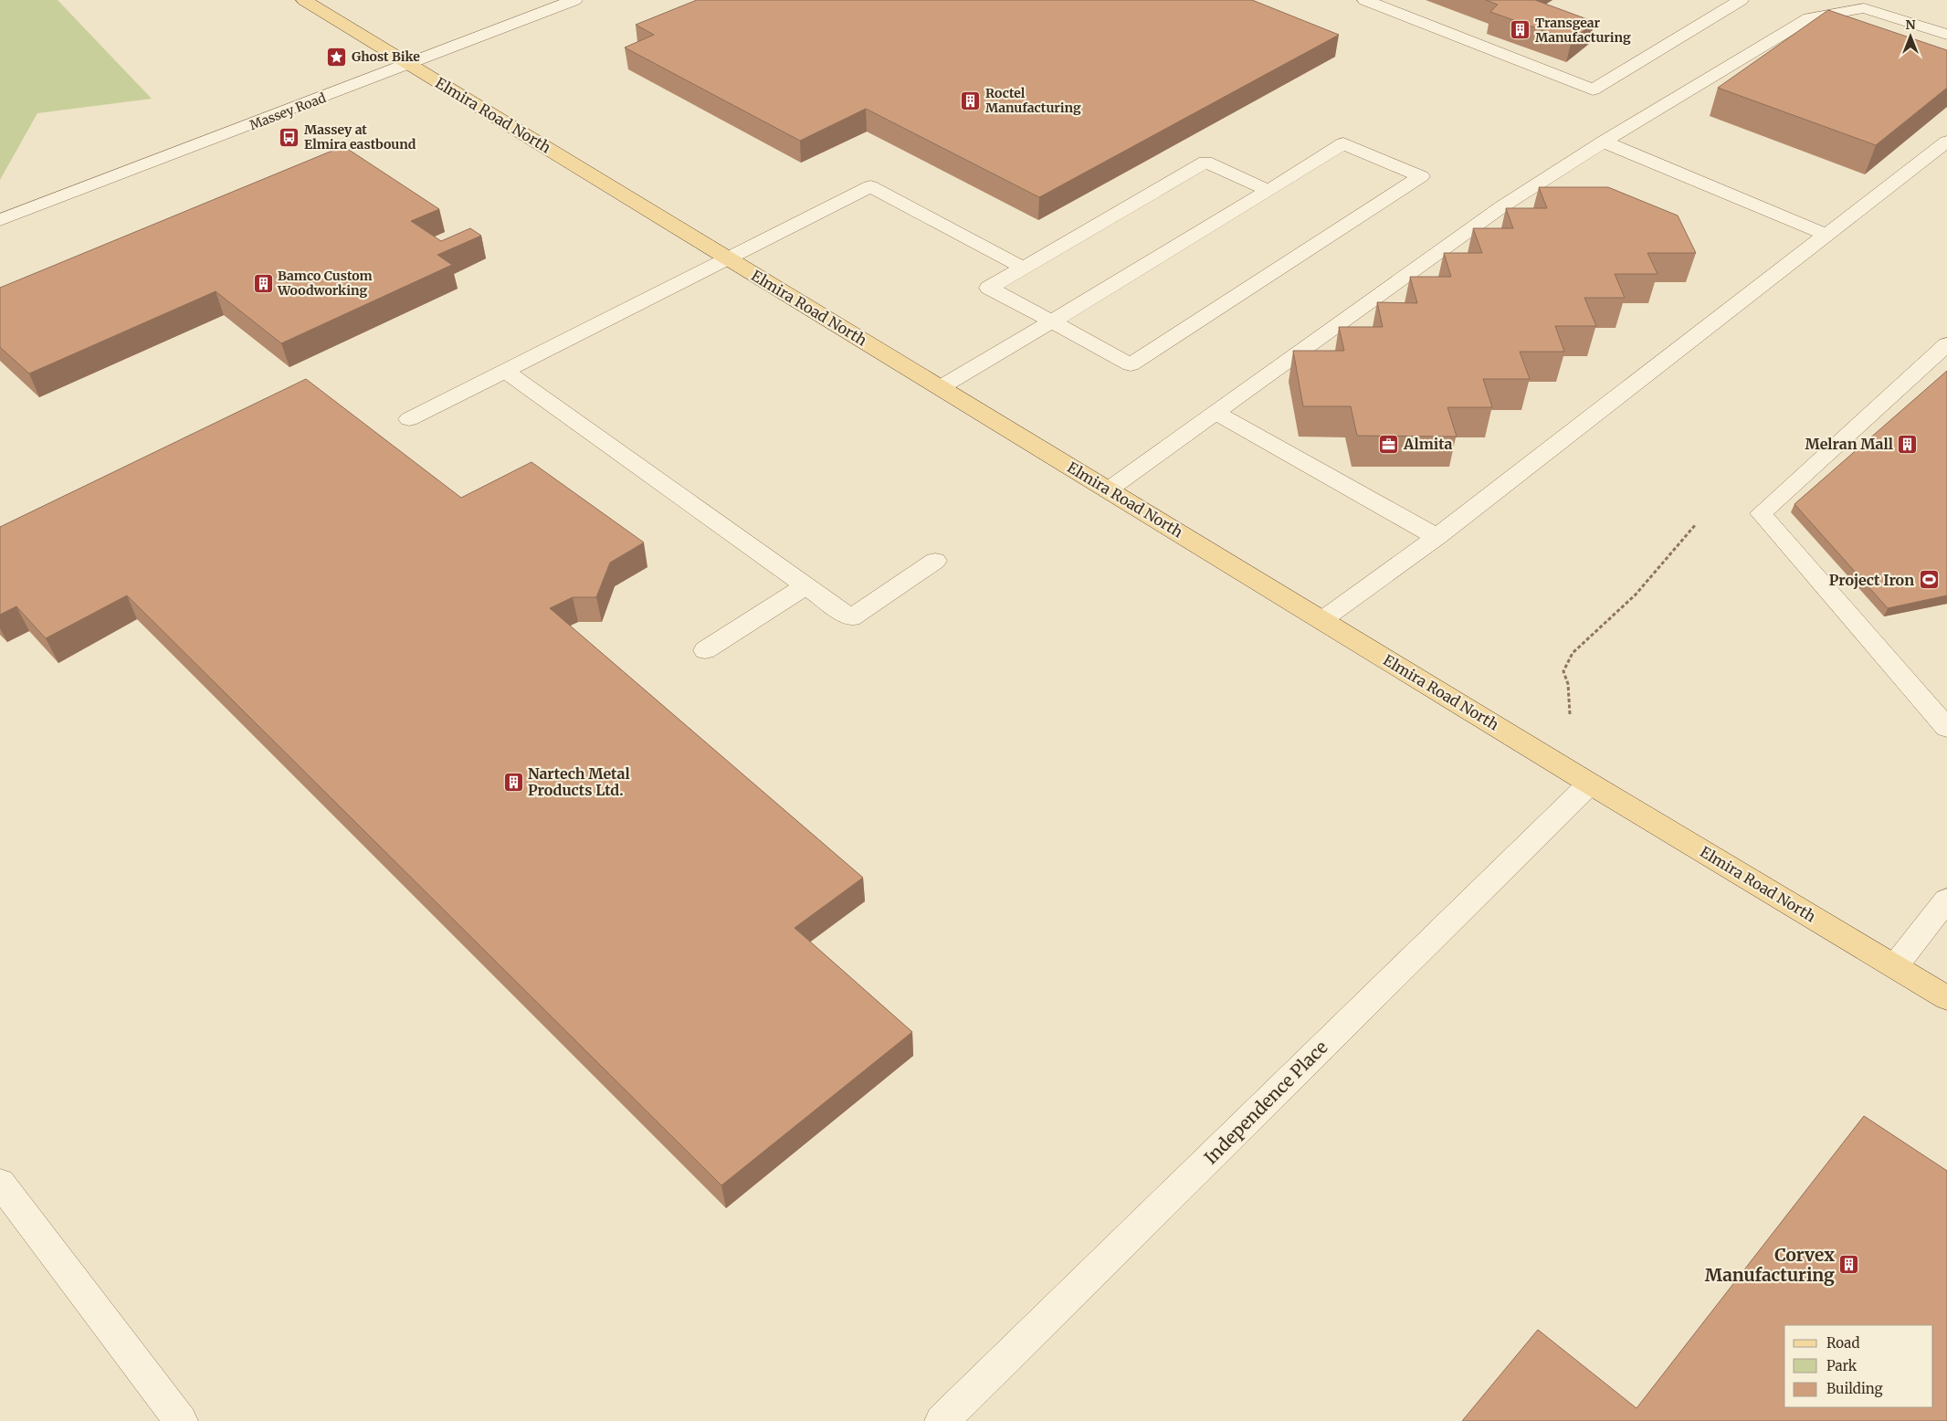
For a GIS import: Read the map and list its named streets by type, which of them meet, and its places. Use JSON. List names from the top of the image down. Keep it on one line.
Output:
{"streets":{"main road":["Elmira Road North"],"street":["Massey Road","Independence Place"]},"crossings":[["Massey Road","Elmira Road North"],["Elmira Road North","Independence Place"]],"places":{"building":["Transgear Manufacturing","Roctel Manufacturing","Bamco Custom Woodworking","Melran Mall","Nartech Metal Products Ltd.","Corvex Manufacturing"],"place":["Ghost Bike"],"bus stop":["Massey at Elmira eastbound"],"office":["Almita"],"sports":["Project Iron"]},"legend":["Road","Park","Building"],"north":"top"}
